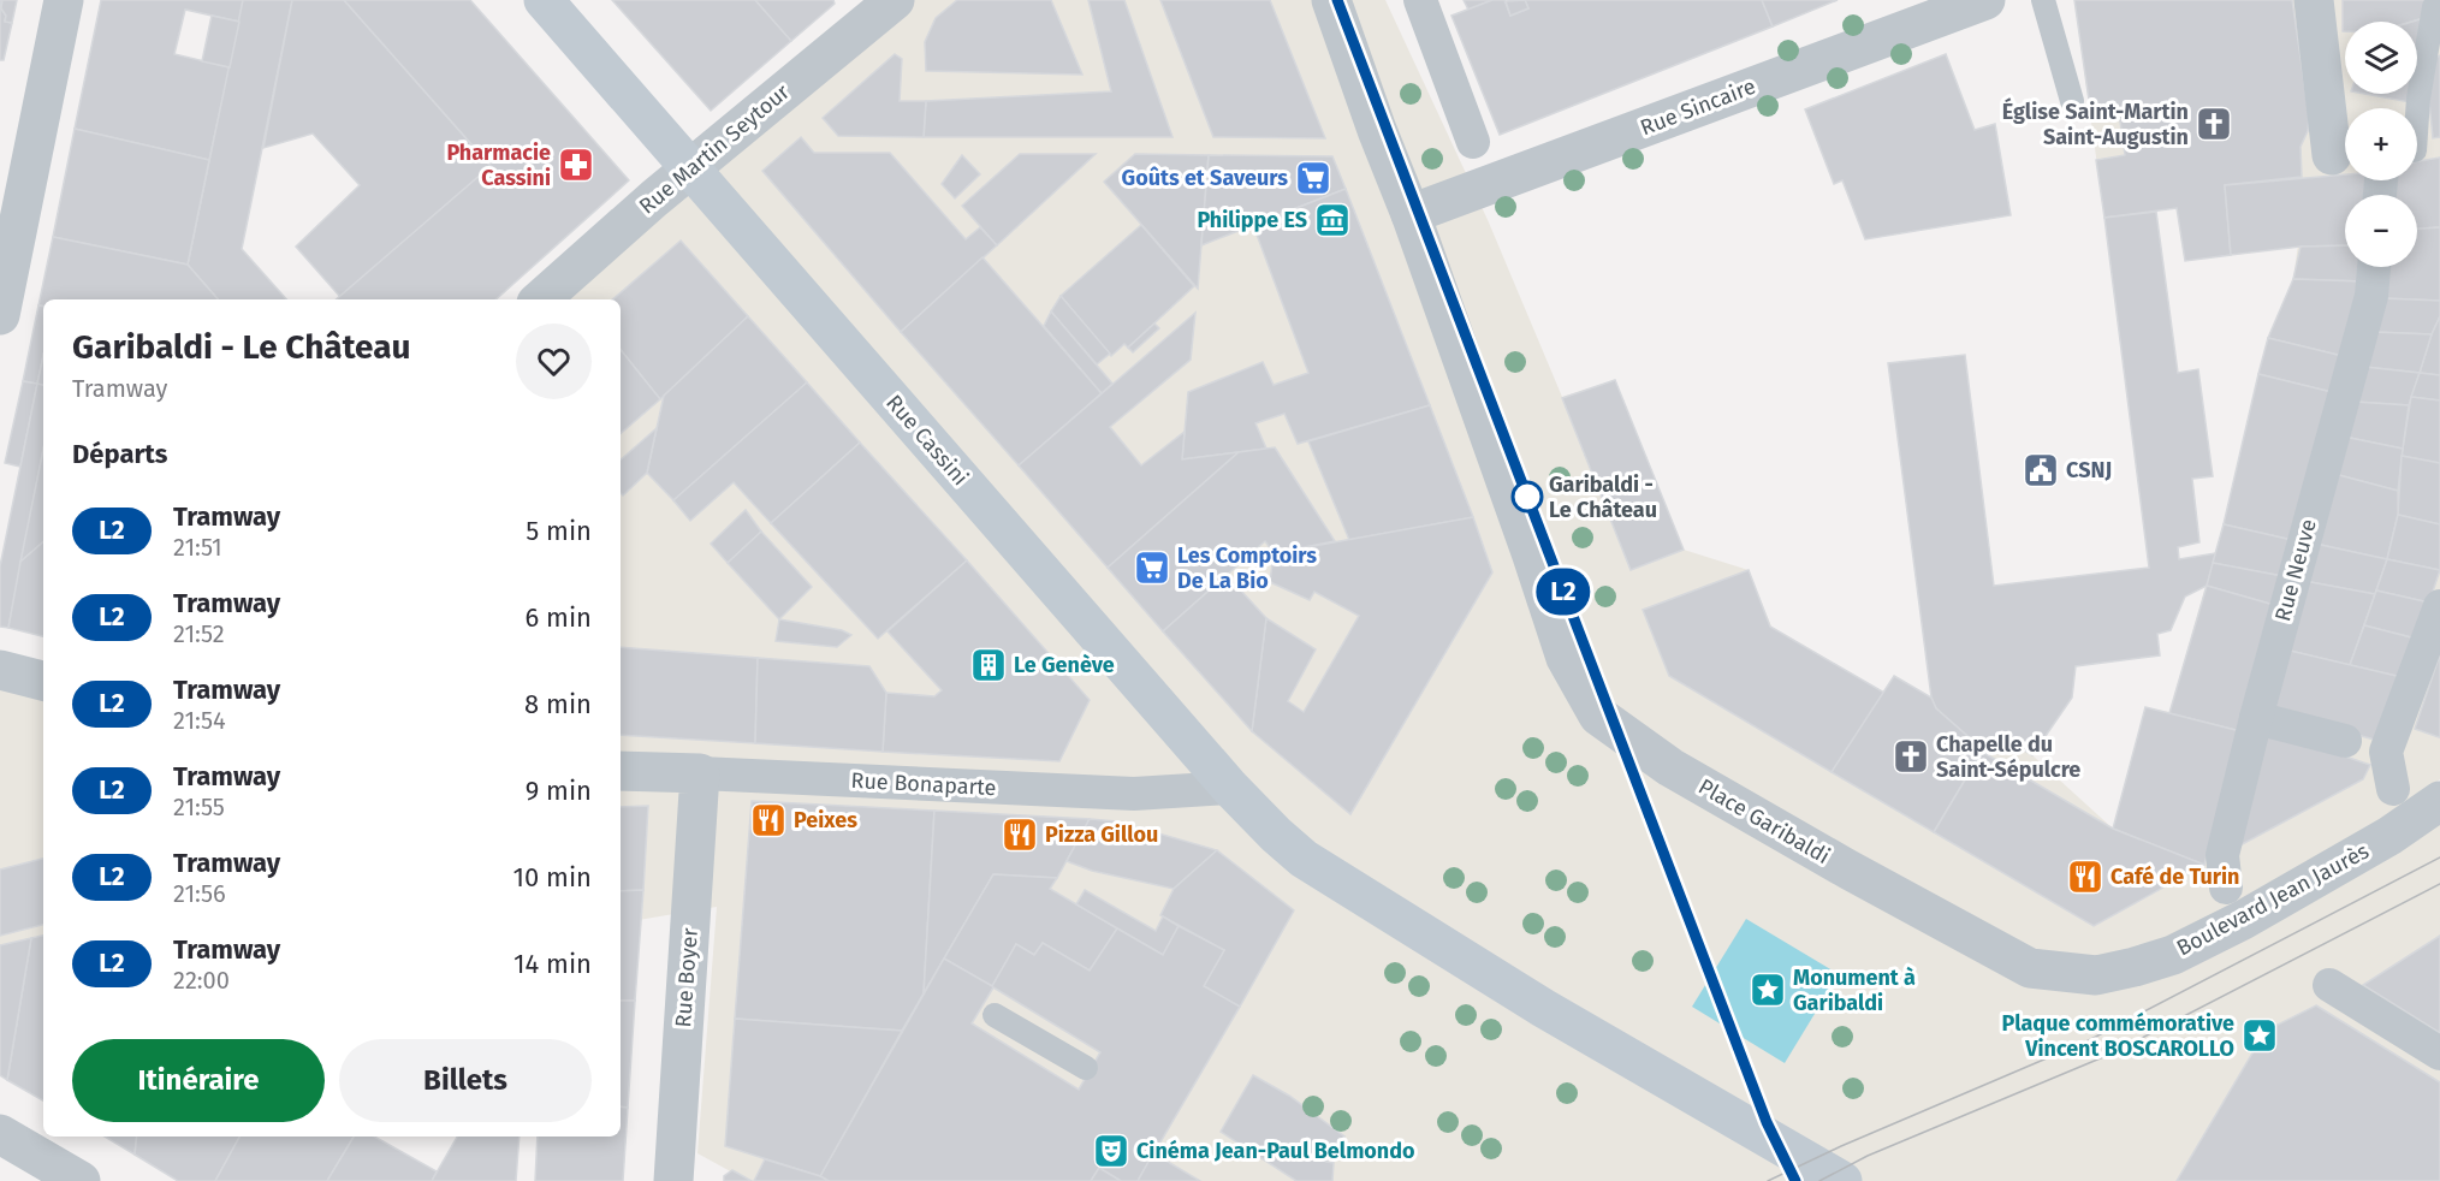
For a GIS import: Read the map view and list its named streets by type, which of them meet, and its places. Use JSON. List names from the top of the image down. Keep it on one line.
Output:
{"streets":{"main road":["Rue Cassini"],"street":["Rue Sincaire","Rue Martin Seytour","Rue Neuve","Rue Bonaparte","Place Garibaldi","Boulevard Jean Jaurès","Rue Boyer"]},"crossings":[["Rue Sincaire","Place Garibaldi"],["Rue Martin Seytour","Rue Cassini"],["Rue Cassini","Rue Bonaparte"],["Rue Bonaparte","Rue Boyer"],["Place Garibaldi","Boulevard Jean Jaurès"]],"places":{"church":["Église Saint-Martin Saint-Augustin","Chapelle du Saint-Sépulcre"],"pharmacy":["Pharmacie Cassini"],"supermarket":["Goûts et Saveurs","Les Comptoirs De La Bio"],"museum":["Philippe ES"],"public building":["CSNJ"],"other":["Garibaldi - Le Château"],"building":["Le Genève"],"restaurant":["Peixes","Pizza Gillou","Café de Turin"],"place":["Monument à Garibaldi","Plaque commémorative Vincent BOSCAROLLO"],"theatre":["Cinéma Jean-Paul Belmondo"]},"lines":["tram line L2"],"page":{"on_map":"L2","map_buttons":["+","−"],"heading":[["Garibaldi - Le Château","Tramway"],"Départs"],"list":[{"mark":"L2","name":"Tramway","note":"21:51","value":"5 min"},{"mark":"L2","name":"Tramway","note":"21:52","value":"6 min"},{"mark":"L2","name":"Tramway","note":"21:54","value":"8 min"},{"mark":"L2","name":"Tramway","note":"21:55","value":"9 min"},{"mark":"L2","name":"Tramway","note":"21:56","value":"10 min"},{"mark":"L2","name":"Tramway","note":"22:00","value":"14 min"}],"buttons":["Itinéraire","Billets"]}}
